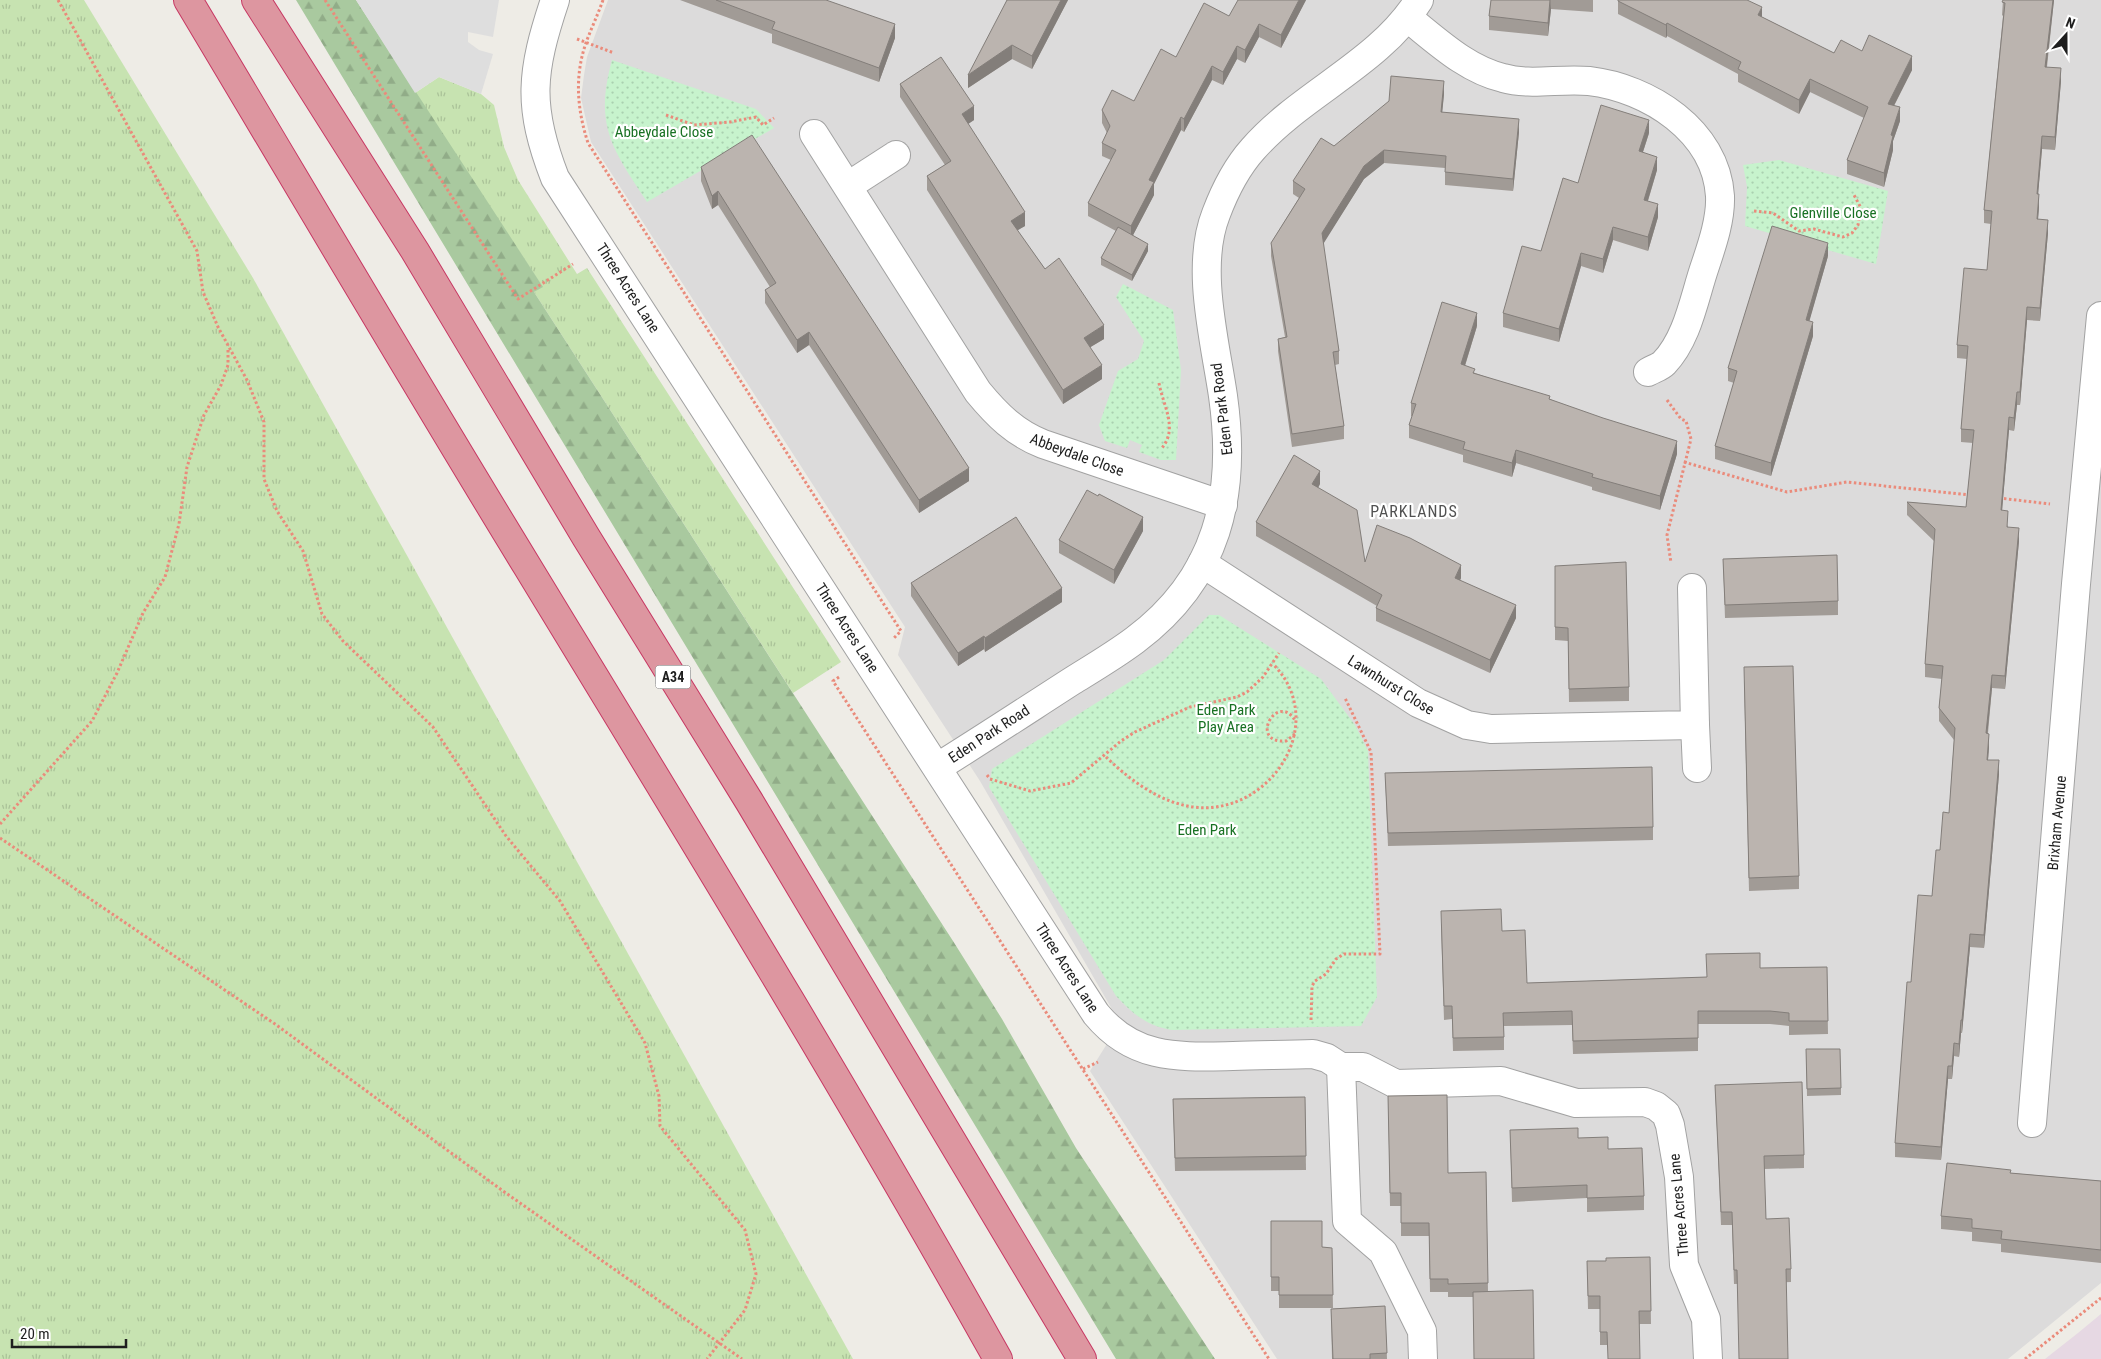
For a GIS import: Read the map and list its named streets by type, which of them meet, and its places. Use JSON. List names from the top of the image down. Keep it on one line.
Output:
{"streets":{"highway":["A34"],"street":["Three Acres Lane","Eden Park Road","Abbeydale Close","Lawnhurst Close","Brixham Avenue"]},"crossings":[["Three Acres Lane","Eden Park Road"],["Eden Park Road","Abbeydale Close"],["Eden Park Road","Lawnhurst Close"]],"districts":["PARKLANDS"],"parks":["Abbeydale Close","Glenville Close","Eden Park Play Area","Eden Park"],"scale_bar":"20 m","north":"top"}
